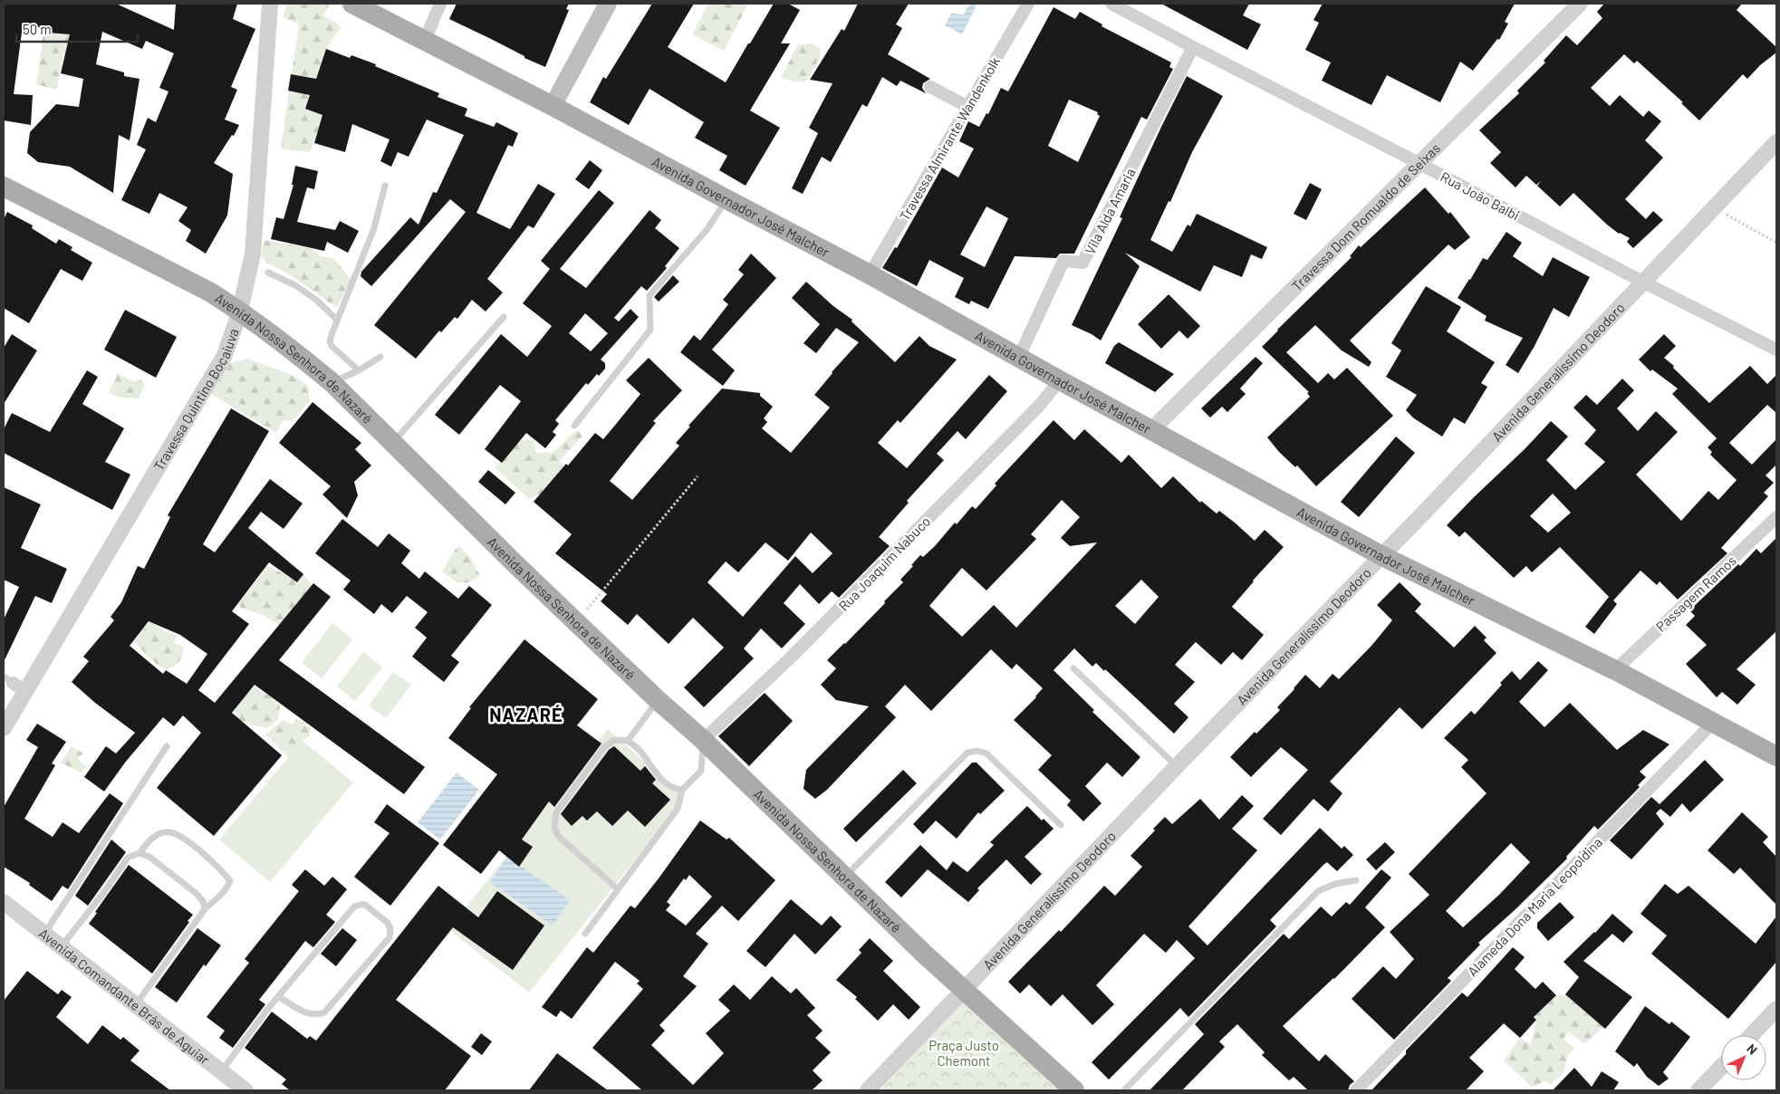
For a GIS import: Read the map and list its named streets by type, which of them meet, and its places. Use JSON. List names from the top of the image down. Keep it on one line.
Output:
{"streets":{"main road":["Avenida Governador José Malcher","Avenida Nossa Senhora de Nazaré"],"street":["Travessa Almirante Wandenkolk","Rua João Balbi","Vila Alda Amaria","Travessa Dom Romualdo de Seixas","Avenida Generalíssimo Deodoro","Travessa Quintino Bocaiuva","Rua Joaquim Nabuco","Passagem Ramos","Alameda Dona Maria Leopoldina","Avenida Comandante Brás de Aguiar"]},"crossings":[["Travessa Almirante Wandenkolk","Avenida Governador José Malcher"],["Rua João Balbi","Vila Alda Amaria"],["Rua João Balbi","Travessa Dom Romualdo de Seixas"],["Rua João Balbi","Avenida Generalíssimo Deodoro"],["Avenida Governador José Malcher","Vila Alda Amaria"],["Avenida Governador José Malcher","Travessa Dom Romualdo de Seixas"],["Avenida Governador José Malcher","Avenida Generalíssimo Deodoro"],["Avenida Governador José Malcher","Rua Joaquim Nabuco"],["Avenida Governador José Malcher","Passagem Ramos"],["Avenida Governador José Malcher","Alameda Dona Maria Leopoldina"],["Avenida Nossa Senhora de Nazaré","Avenida Generalíssimo Deodoro"],["Avenida Nossa Senhora de Nazaré","Travessa Quintino Bocaiuva"],["Avenida Nossa Senhora de Nazaré","Rua Joaquim Nabuco"]],"districts":["NAZARÉ"],"parks":["Praça Justo Chemont"],"scale_bar":"50 m","north":"top right"}
